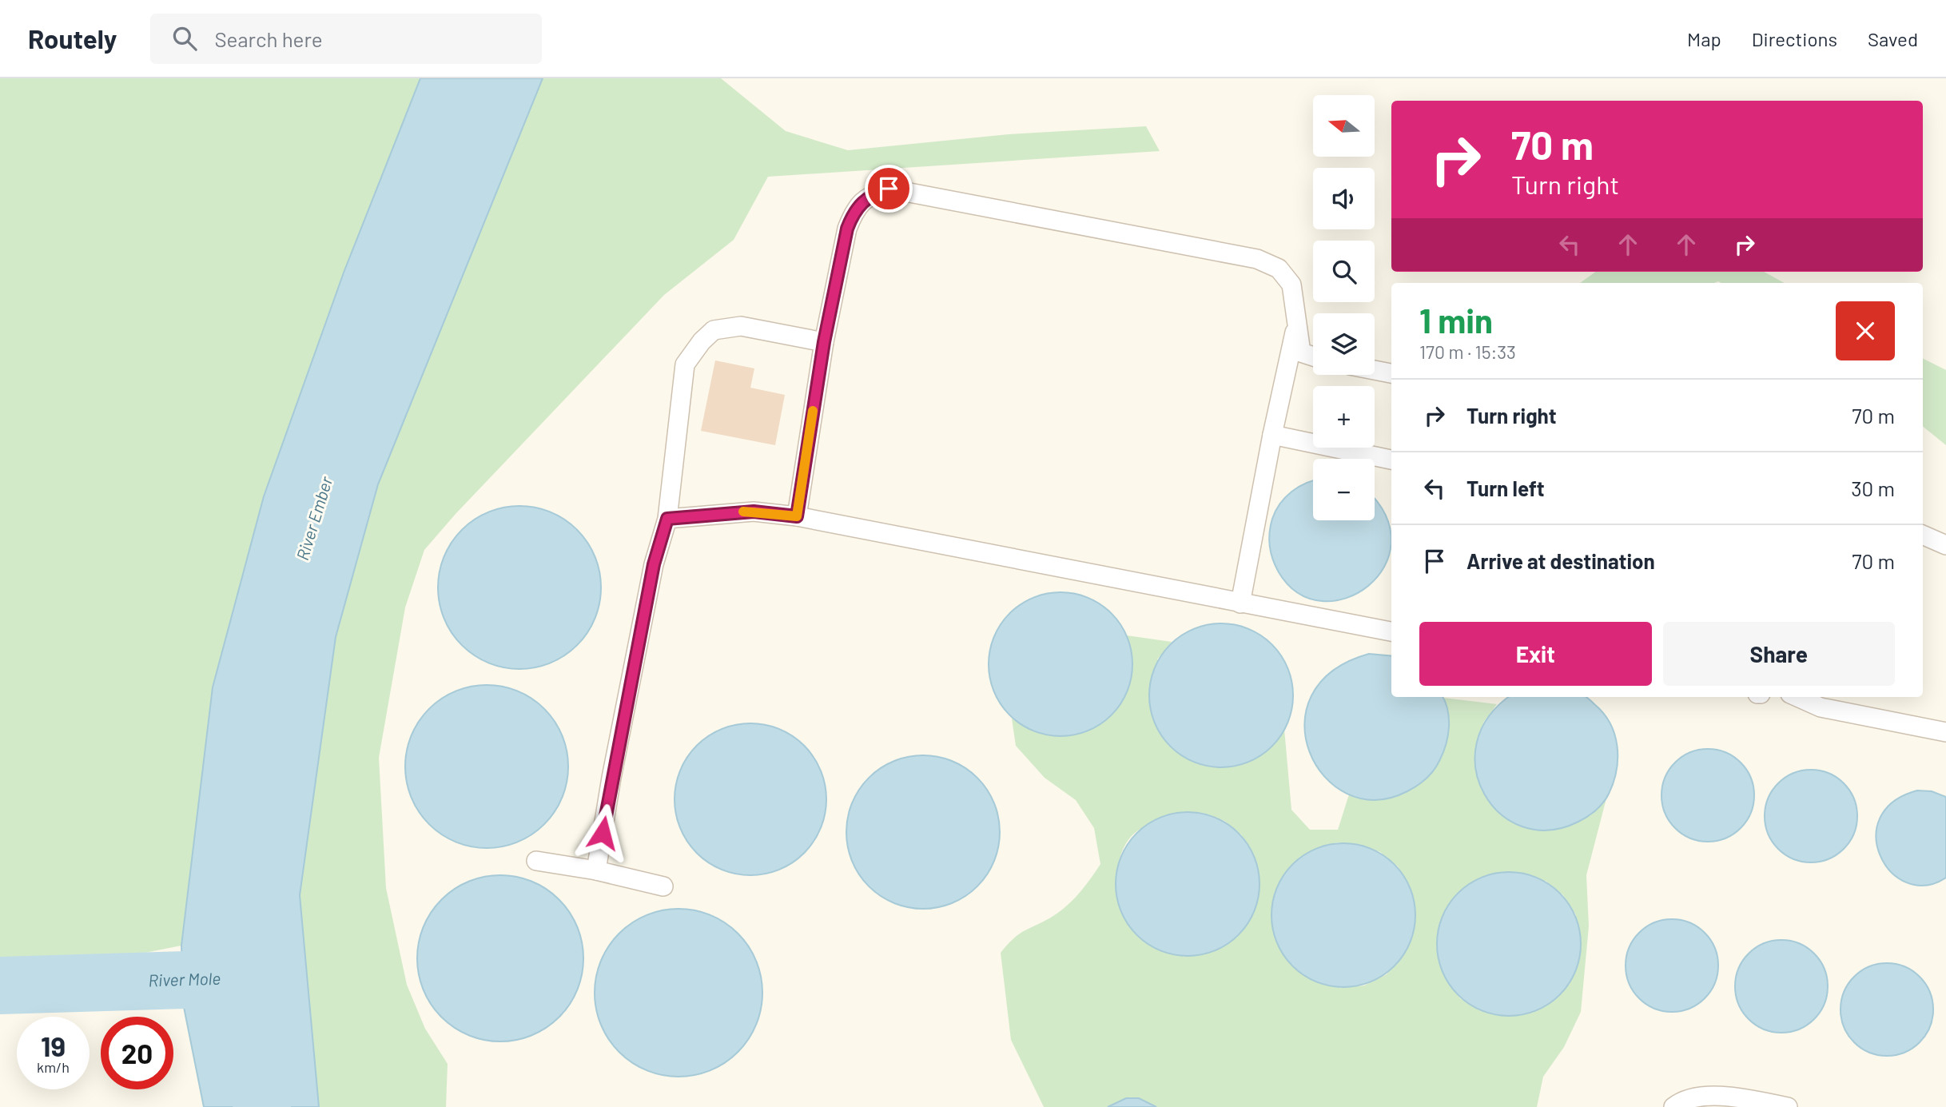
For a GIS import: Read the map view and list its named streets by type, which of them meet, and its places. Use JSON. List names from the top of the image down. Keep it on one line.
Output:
{"water":["River Ember","River Mole"],"north":"left","page":{"header":"Routely","search":"Search here","nav":["Map","Directions","Saved"],"map_buttons":["+","−"],"turn":["70 m","Turn right"],"heading":["1 min","170 m · 15:33"],"list":[{"name":"Turn right","value":"70 m"},{"name":"Turn left","value":"30 m"},{"name":"Arrive at destination","value":"70 m"}],"buttons":["Exit","Share"],"speed":"19 km/h","limit":"20"}}
